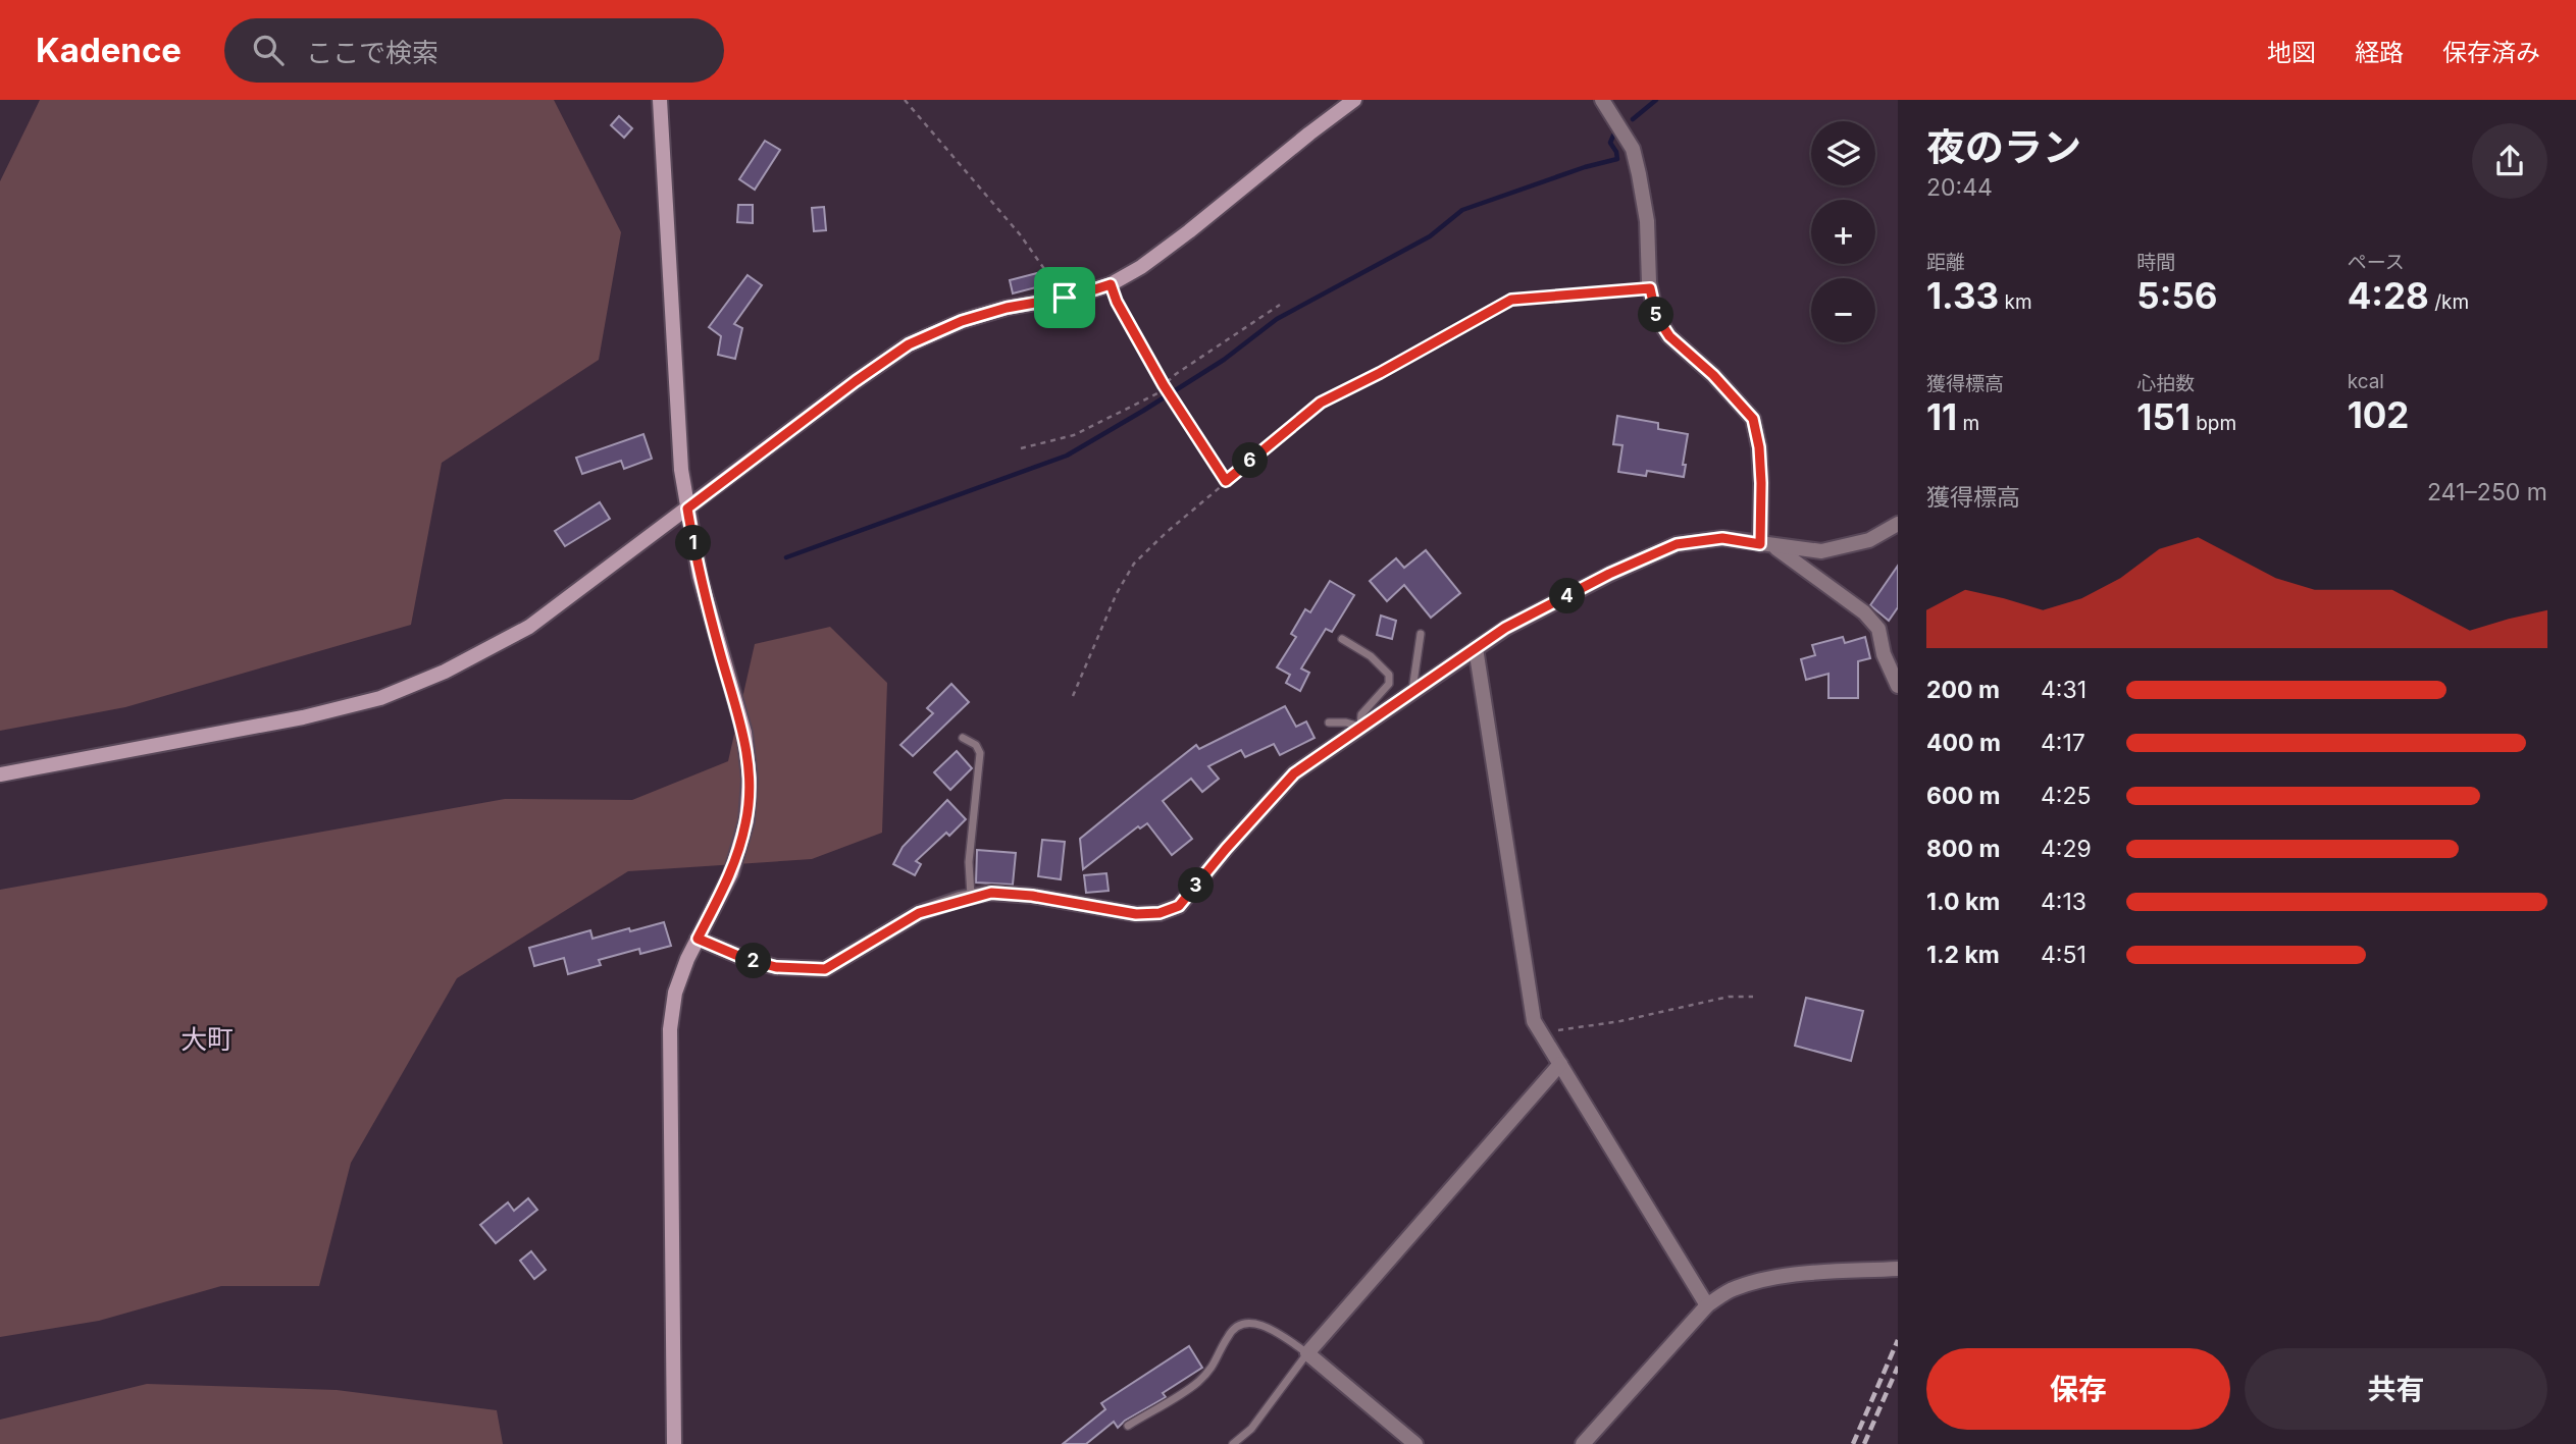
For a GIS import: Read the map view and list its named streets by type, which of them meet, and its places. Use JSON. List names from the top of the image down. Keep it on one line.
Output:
{"districts":["大町"],"page":{"header":"Kadence","search":"ここで検索","nav":["地図","経路","保存済み"],"heading":["夜のラン","20:44"],"map_buttons":["+","−"],"stats":[["距離","1.33 km"],["時間","5:56"],["ペース","4:28 /km"],["獲得標高","11 m"],["心拍数","151 bpm"],["kcal","102"]],"pins":["5","6","1","4","3","2"],"chart":["獲得標高","241–250 m"],"list":[{"name":"200 m","note":"4:31"},{"name":"400 m","note":"4:17"},{"name":"600 m","note":"4:25"},{"name":"800 m","note":"4:29"},{"name":"1.0 km","note":"4:13"},{"name":"1.2 km","note":"4:51"}],"buttons":["保存","共有"]}}
